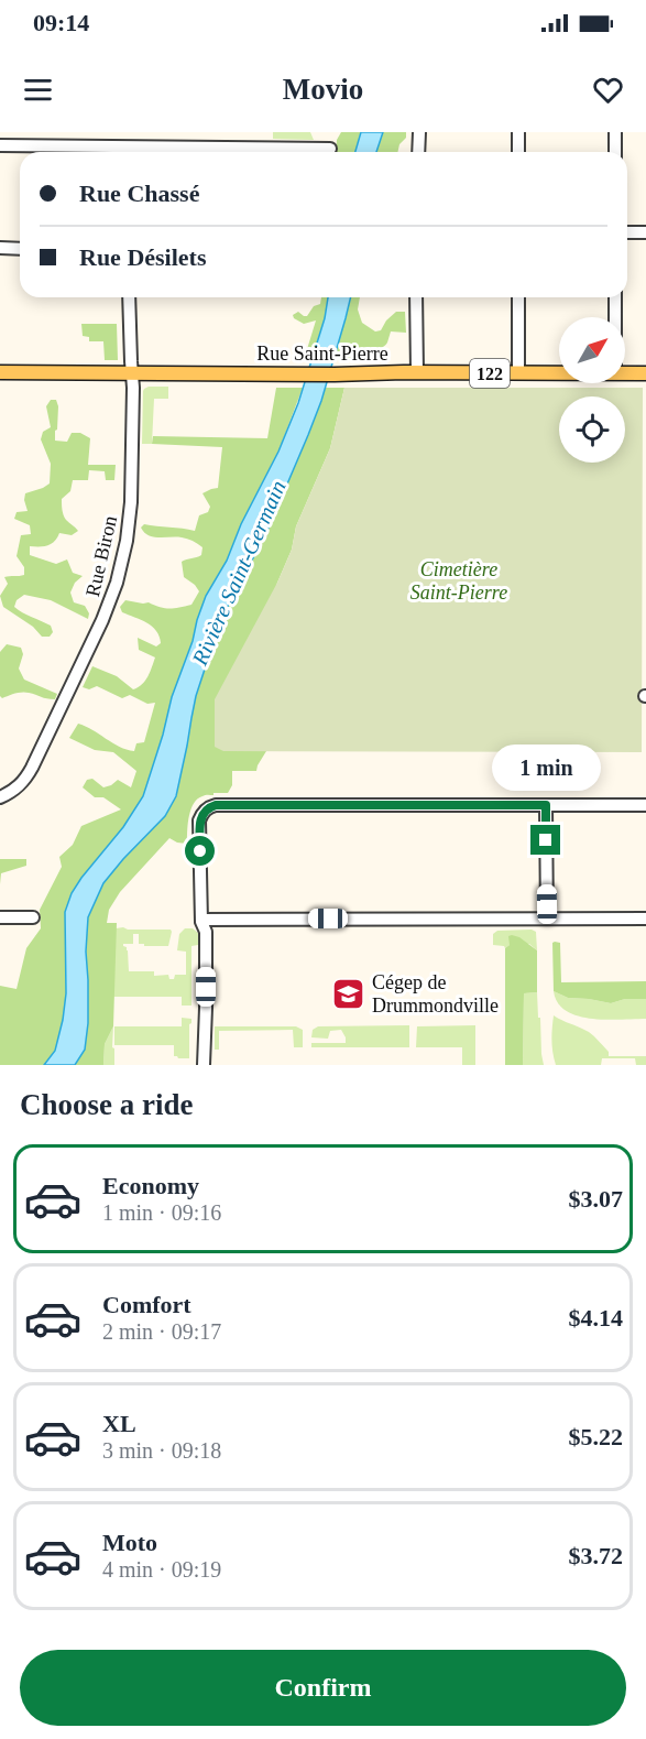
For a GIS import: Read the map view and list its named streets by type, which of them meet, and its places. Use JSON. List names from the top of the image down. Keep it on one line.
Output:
{"streets":{"main road":["Rue Saint-Pierre","122"],"street":["Rue Biron"]},"crossings":[["Rue Saint-Pierre","Rue Biron"]],"water":["Rivière Saint-Germain"],"parks":["Cimetière Saint-Pierre"],"places":{"school or university":["Cégep de Drummondville"]},"north":"top right","page":{"status":"09:14","header":"Movio","banner":["Rue Chassé","Rue Désilets"],"bubble":"1 min","heading":"Choose a ride","list":[{"name":"Economy","note":"1 min · 09:16","value":"$3.07"},{"name":"Comfort","note":"2 min · 09:17","value":"$4.14"},{"name":"XL","note":"3 min · 09:18","value":"$5.22"},{"name":"Moto","note":"4 min · 09:19","value":"$3.72"}],"buttons":"Confirm"}}
